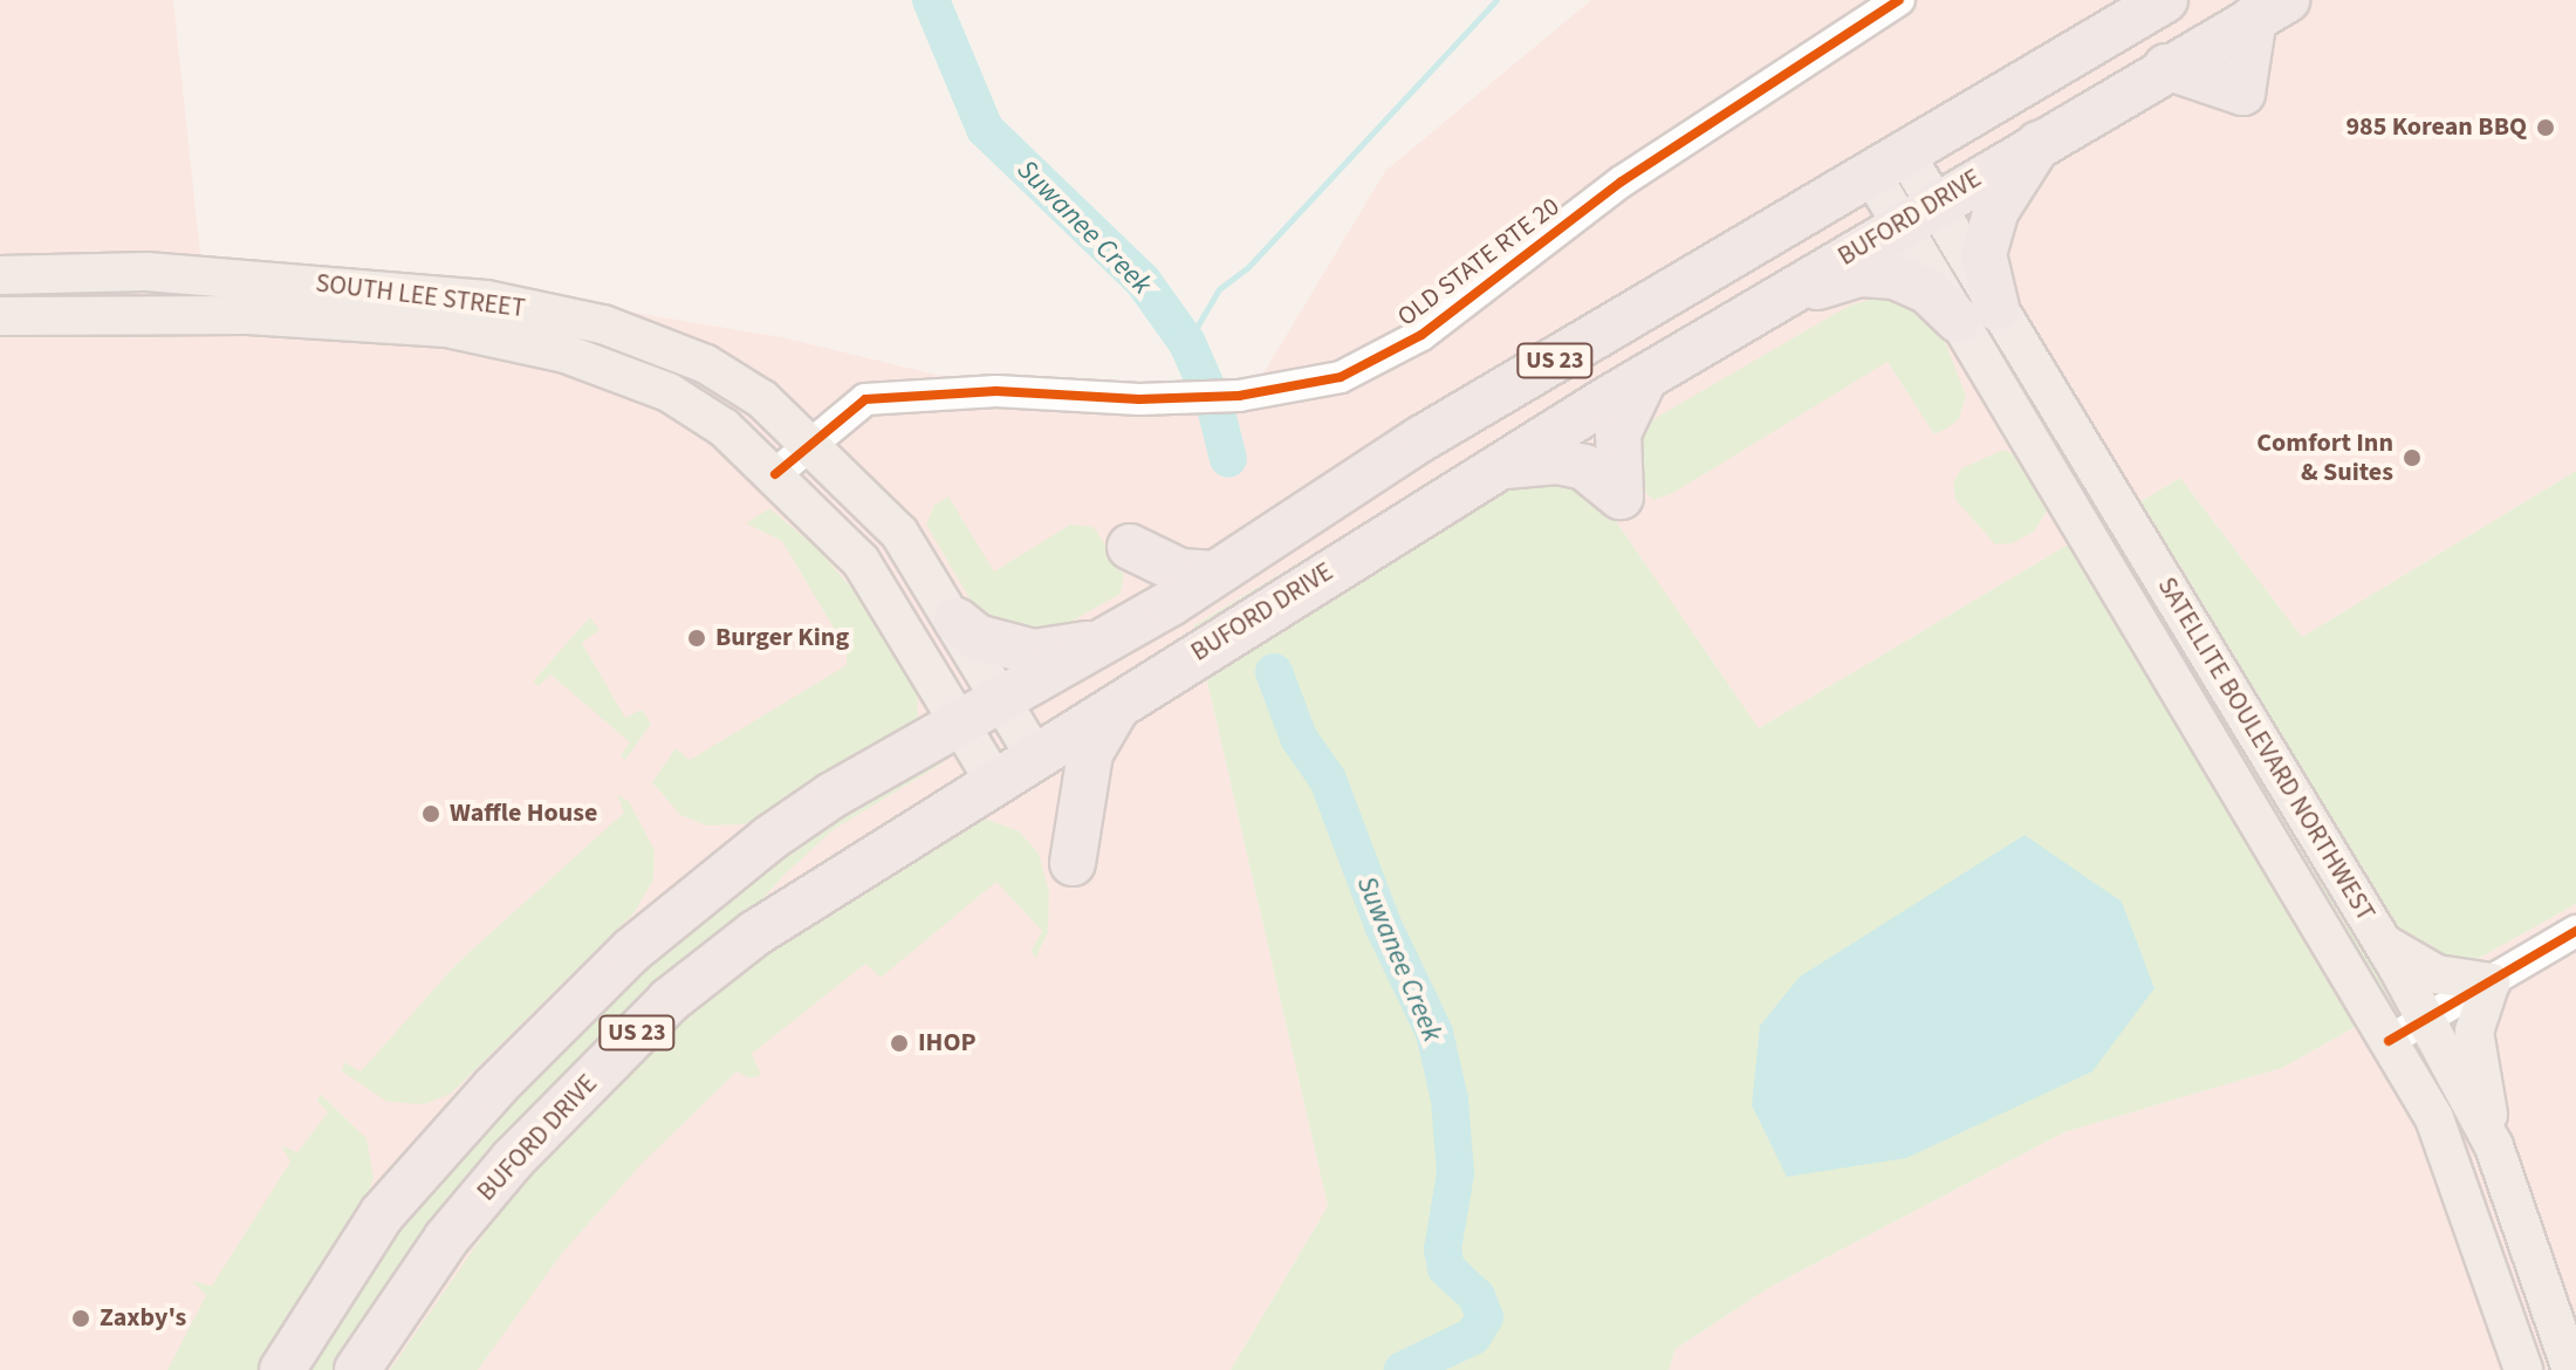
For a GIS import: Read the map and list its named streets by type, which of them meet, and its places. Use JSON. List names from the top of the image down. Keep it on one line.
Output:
{"streets":{"highway":["BUFORD DRIVE","US 23"],"main road":["SOUTH LEE STREET","SATELLITE BOULEVARD NORTHWEST"],"street":["OLD STATE RTE 20"]},"crossings":[["BUFORD DRIVE","SOUTH LEE STREET"],["BUFORD DRIVE","SATELLITE BOULEVARD NORTHWEST"],["OLD STATE RTE 20","SOUTH LEE STREET"],["SOUTH LEE STREET","US 23"],["US 23","SATELLITE BOULEVARD NORTHWEST"]],"water":["Suwanee Creek"],"places":["985 Korean BBQ","Comfort Inn & Suites","Burger King","Waffle House","IHOP","Zaxby's"]}
